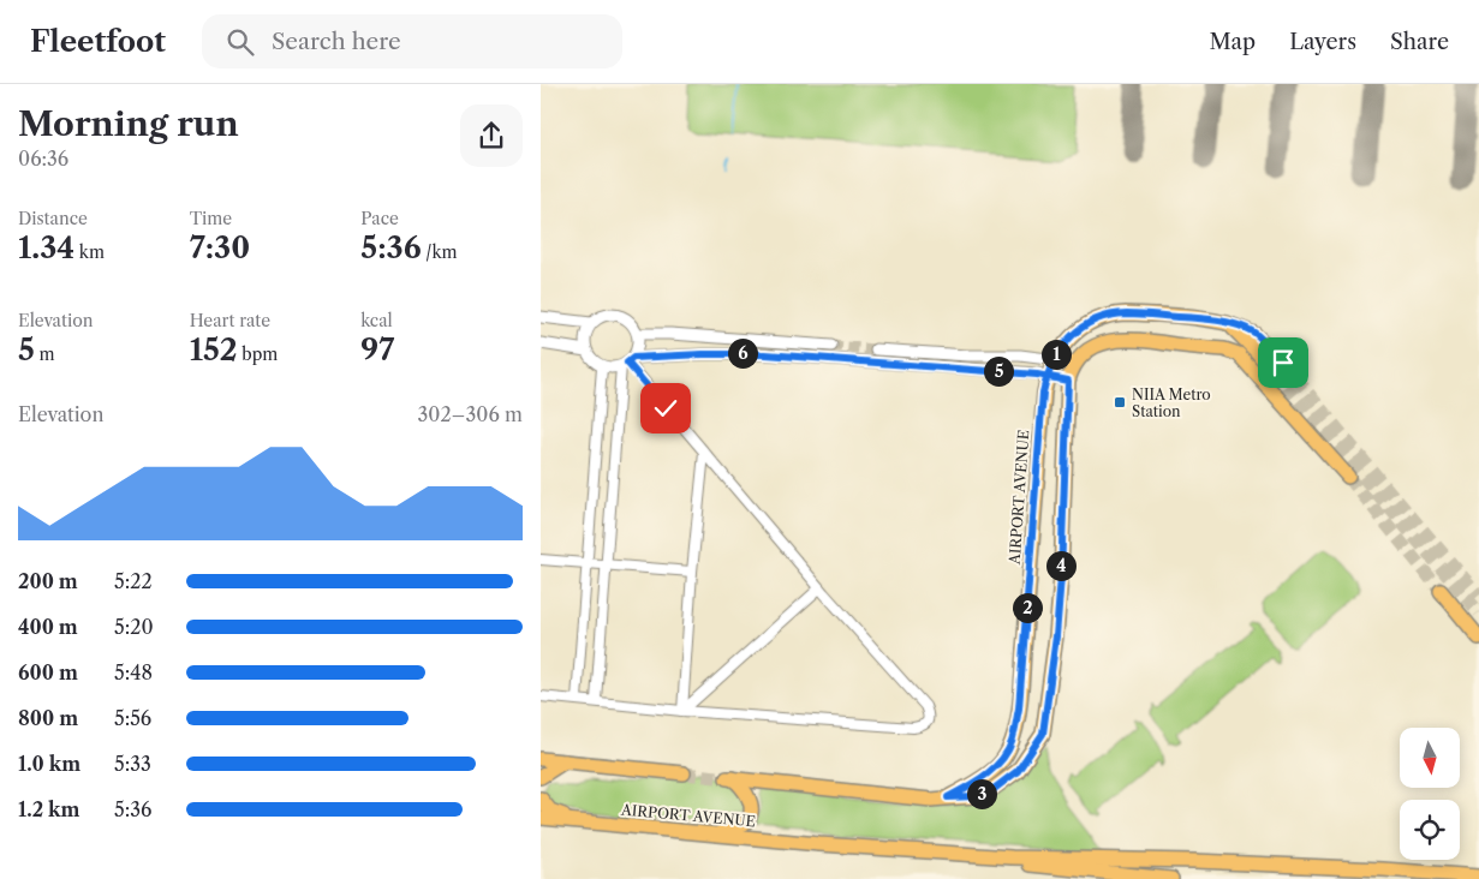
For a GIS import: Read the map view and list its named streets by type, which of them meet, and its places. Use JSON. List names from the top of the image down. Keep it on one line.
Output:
{"streets":{"main road":["AIRPORT AVENUE"]},"places":{"transit":["NIIA Metro Station"]},"north":"bottom","page":{"header":"Fleetfoot","search":"Search here","nav":["Map","Layers","Share"],"heading":["Morning run","06:36"],"stats":[["Distance","1.34 km"],["Time","7:30"],["Pace","5:36 /km"],["Elevation","5 m"],["Heart rate","152 bpm"],["kcal","97"]],"pins":["6","1","5","4","2","3"],"chart":["Elevation","302–306 m"],"list":[{"name":"200 m","note":"5:22"},{"name":"400 m","note":"5:20"},{"name":"600 m","note":"5:48"},{"name":"800 m","note":"5:56"},{"name":"1.0 km","note":"5:33"},{"name":"1.2 km","note":"5:36"}]}}
